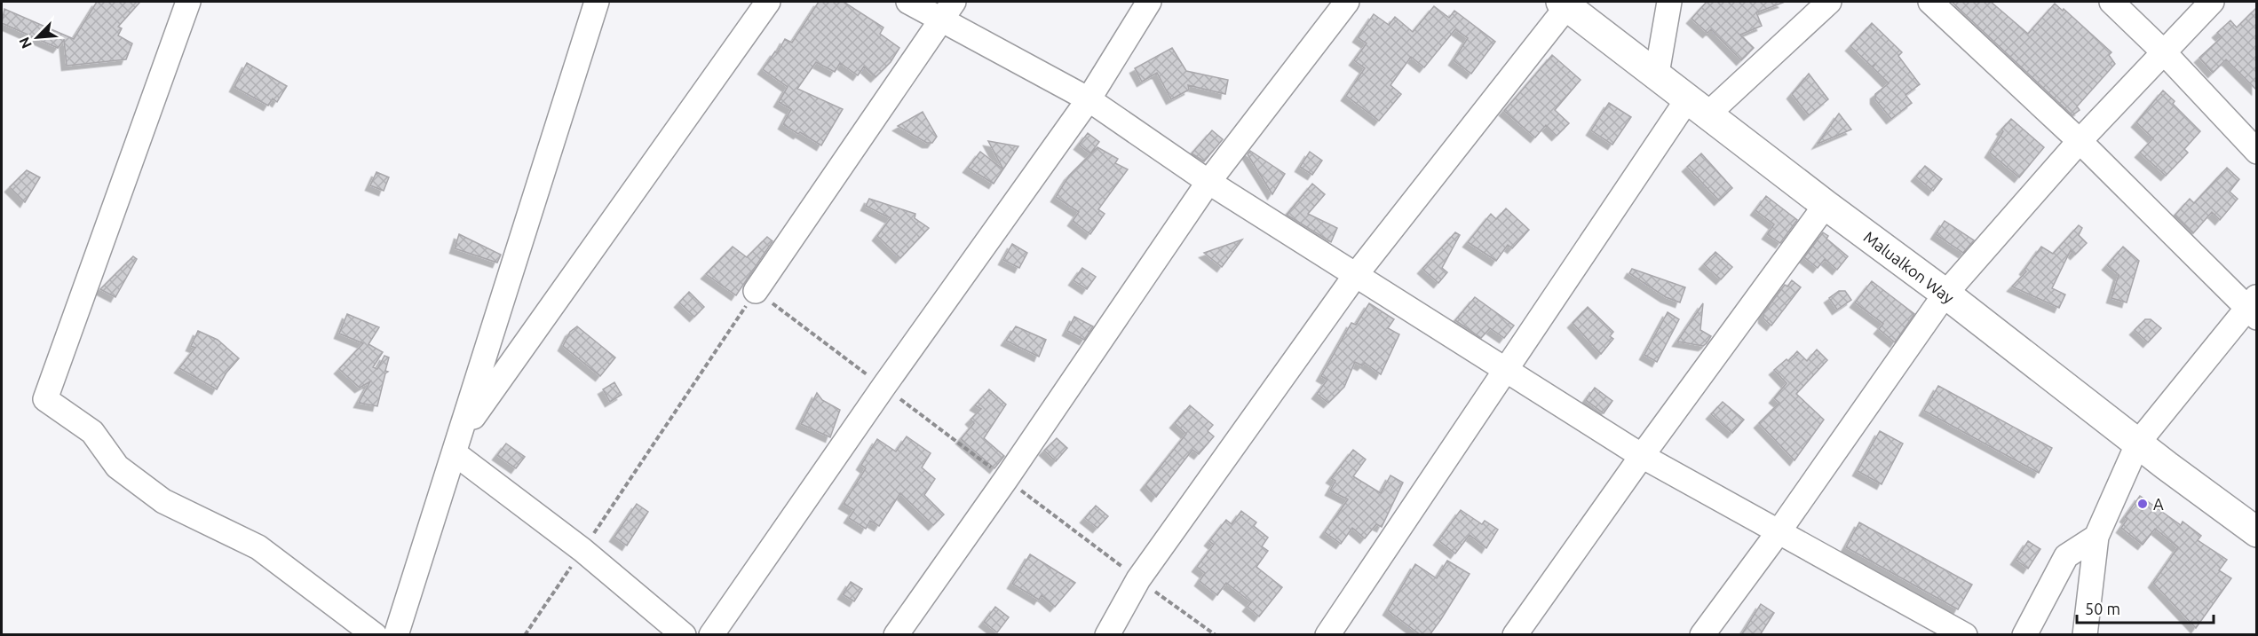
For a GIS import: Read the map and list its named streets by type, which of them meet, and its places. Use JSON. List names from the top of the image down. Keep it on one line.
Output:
{"streets":{"main road":["Malualkon Way"]},"places":["A"],"scale_bar":"50 m","north":"bottom left"}
